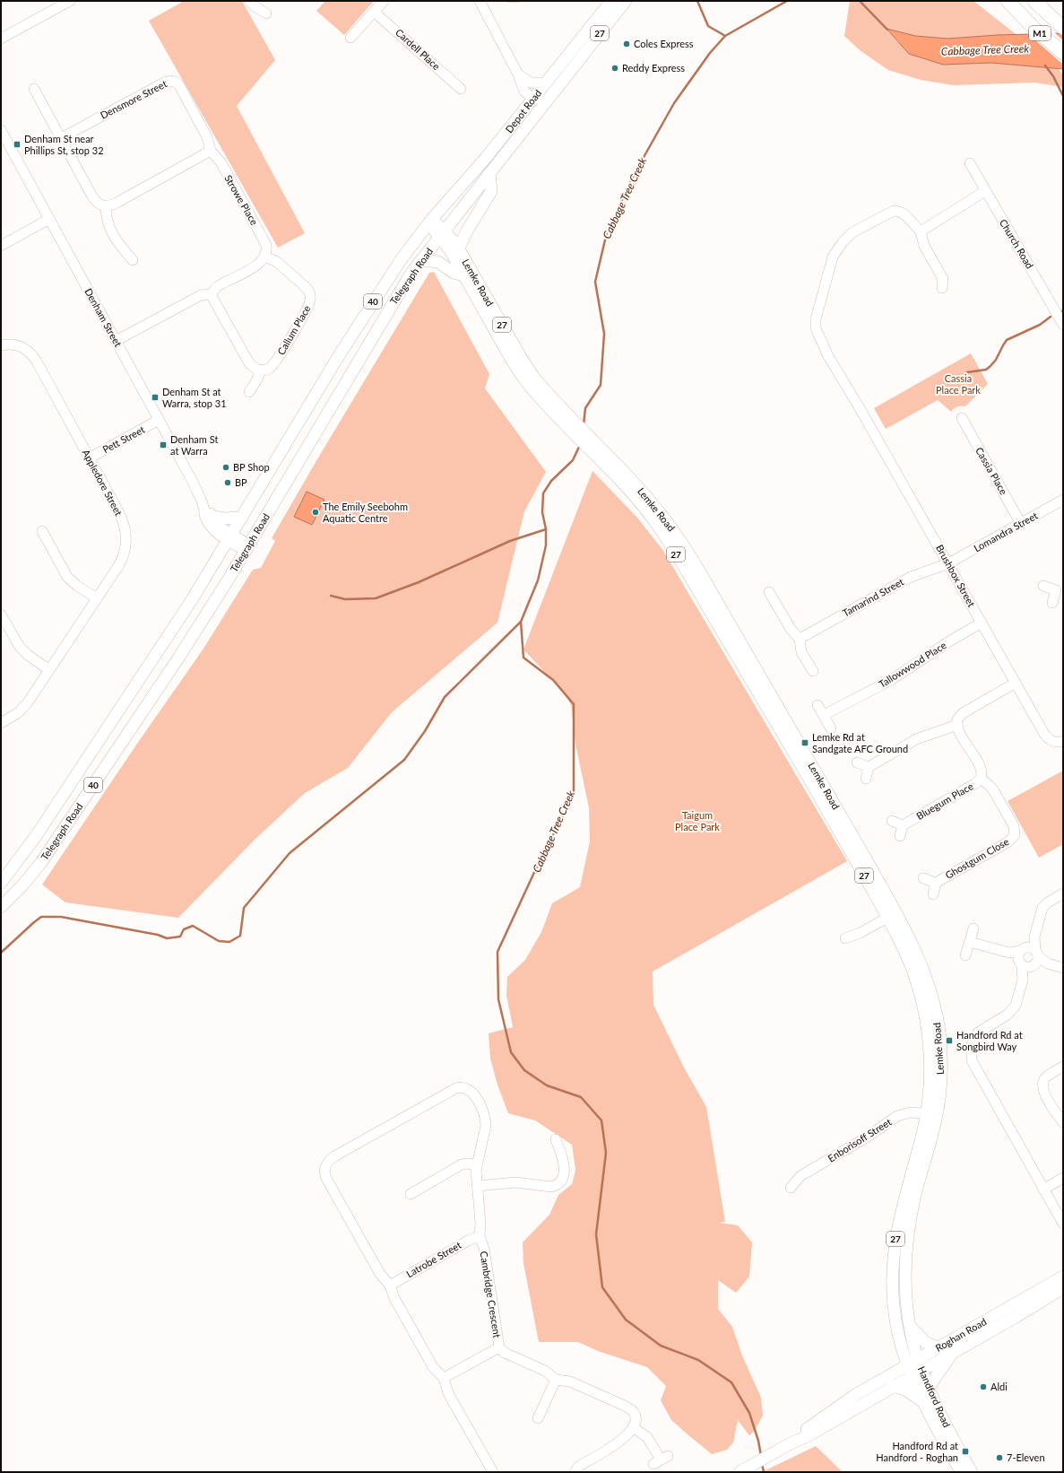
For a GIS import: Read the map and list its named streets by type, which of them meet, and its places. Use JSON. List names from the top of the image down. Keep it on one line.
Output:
{"streets":{"highway":["M1"],"main road":["27","Depot Road","Telegraph Road","Lemke Road","40","Roghan Road","Handford Road"],"street":["Cardell Place","Densmore Street","Strowe Place","Church Road","Denham Street","Callum Place","Pett Street","Cassia Place","Appledore Street","Lomandra Street","Brushbox Street","Tamarind Street","Tallowwood Place","Bluegum Place","Ghostgum Close","Enborisoff Street","Latrobe Street","Cambridge Crescent"]},"crossings":[["Densmore Street","Strowe Place"],["Depot Road","Telegraph Road"],["Depot Road","Lemke Road"],["Strowe Place","Callum Place"],["Telegraph Road","Lemke Road"],["Telegraph Road","Denham Street"],["Lemke Road","Enborisoff Street"],["Lemke Road","Roghan Road"],["Lemke Road","Handford Road"],["Denham Street","Pett Street"],["Pett Street","Appledore Street"],["Cassia Place","Lomandra Street"],["Lomandra Street","Brushbox Street"],["Lomandra Street","Tamarind Street"],["Brushbox Street","Tamarind Street"],["Brushbox Street","Tallowwood Place"],["Bluegum Place","Ghostgum Close"],["Latrobe Street","Cambridge Crescent"],["Roghan Road","Handford Road"]],"water":["Cabbage Tree Creek"],"parks":["Cassia Place Park","Taigum Place Park"],"places":{"other":["Coles Express","Reddy Express","BP Shop","BP","The Emily Seebohm Aquatic Centre","Aldi","7-Eleven"],"transit":["Denham St near Phillips St, stop 32","Denham St at Warra, stop 31","Denham St at Warra","Lemke Rd at Sandgate AFC Ground","Handford Rd at Songbird Way","Handford Rd at Handford - Roghan"]}}
